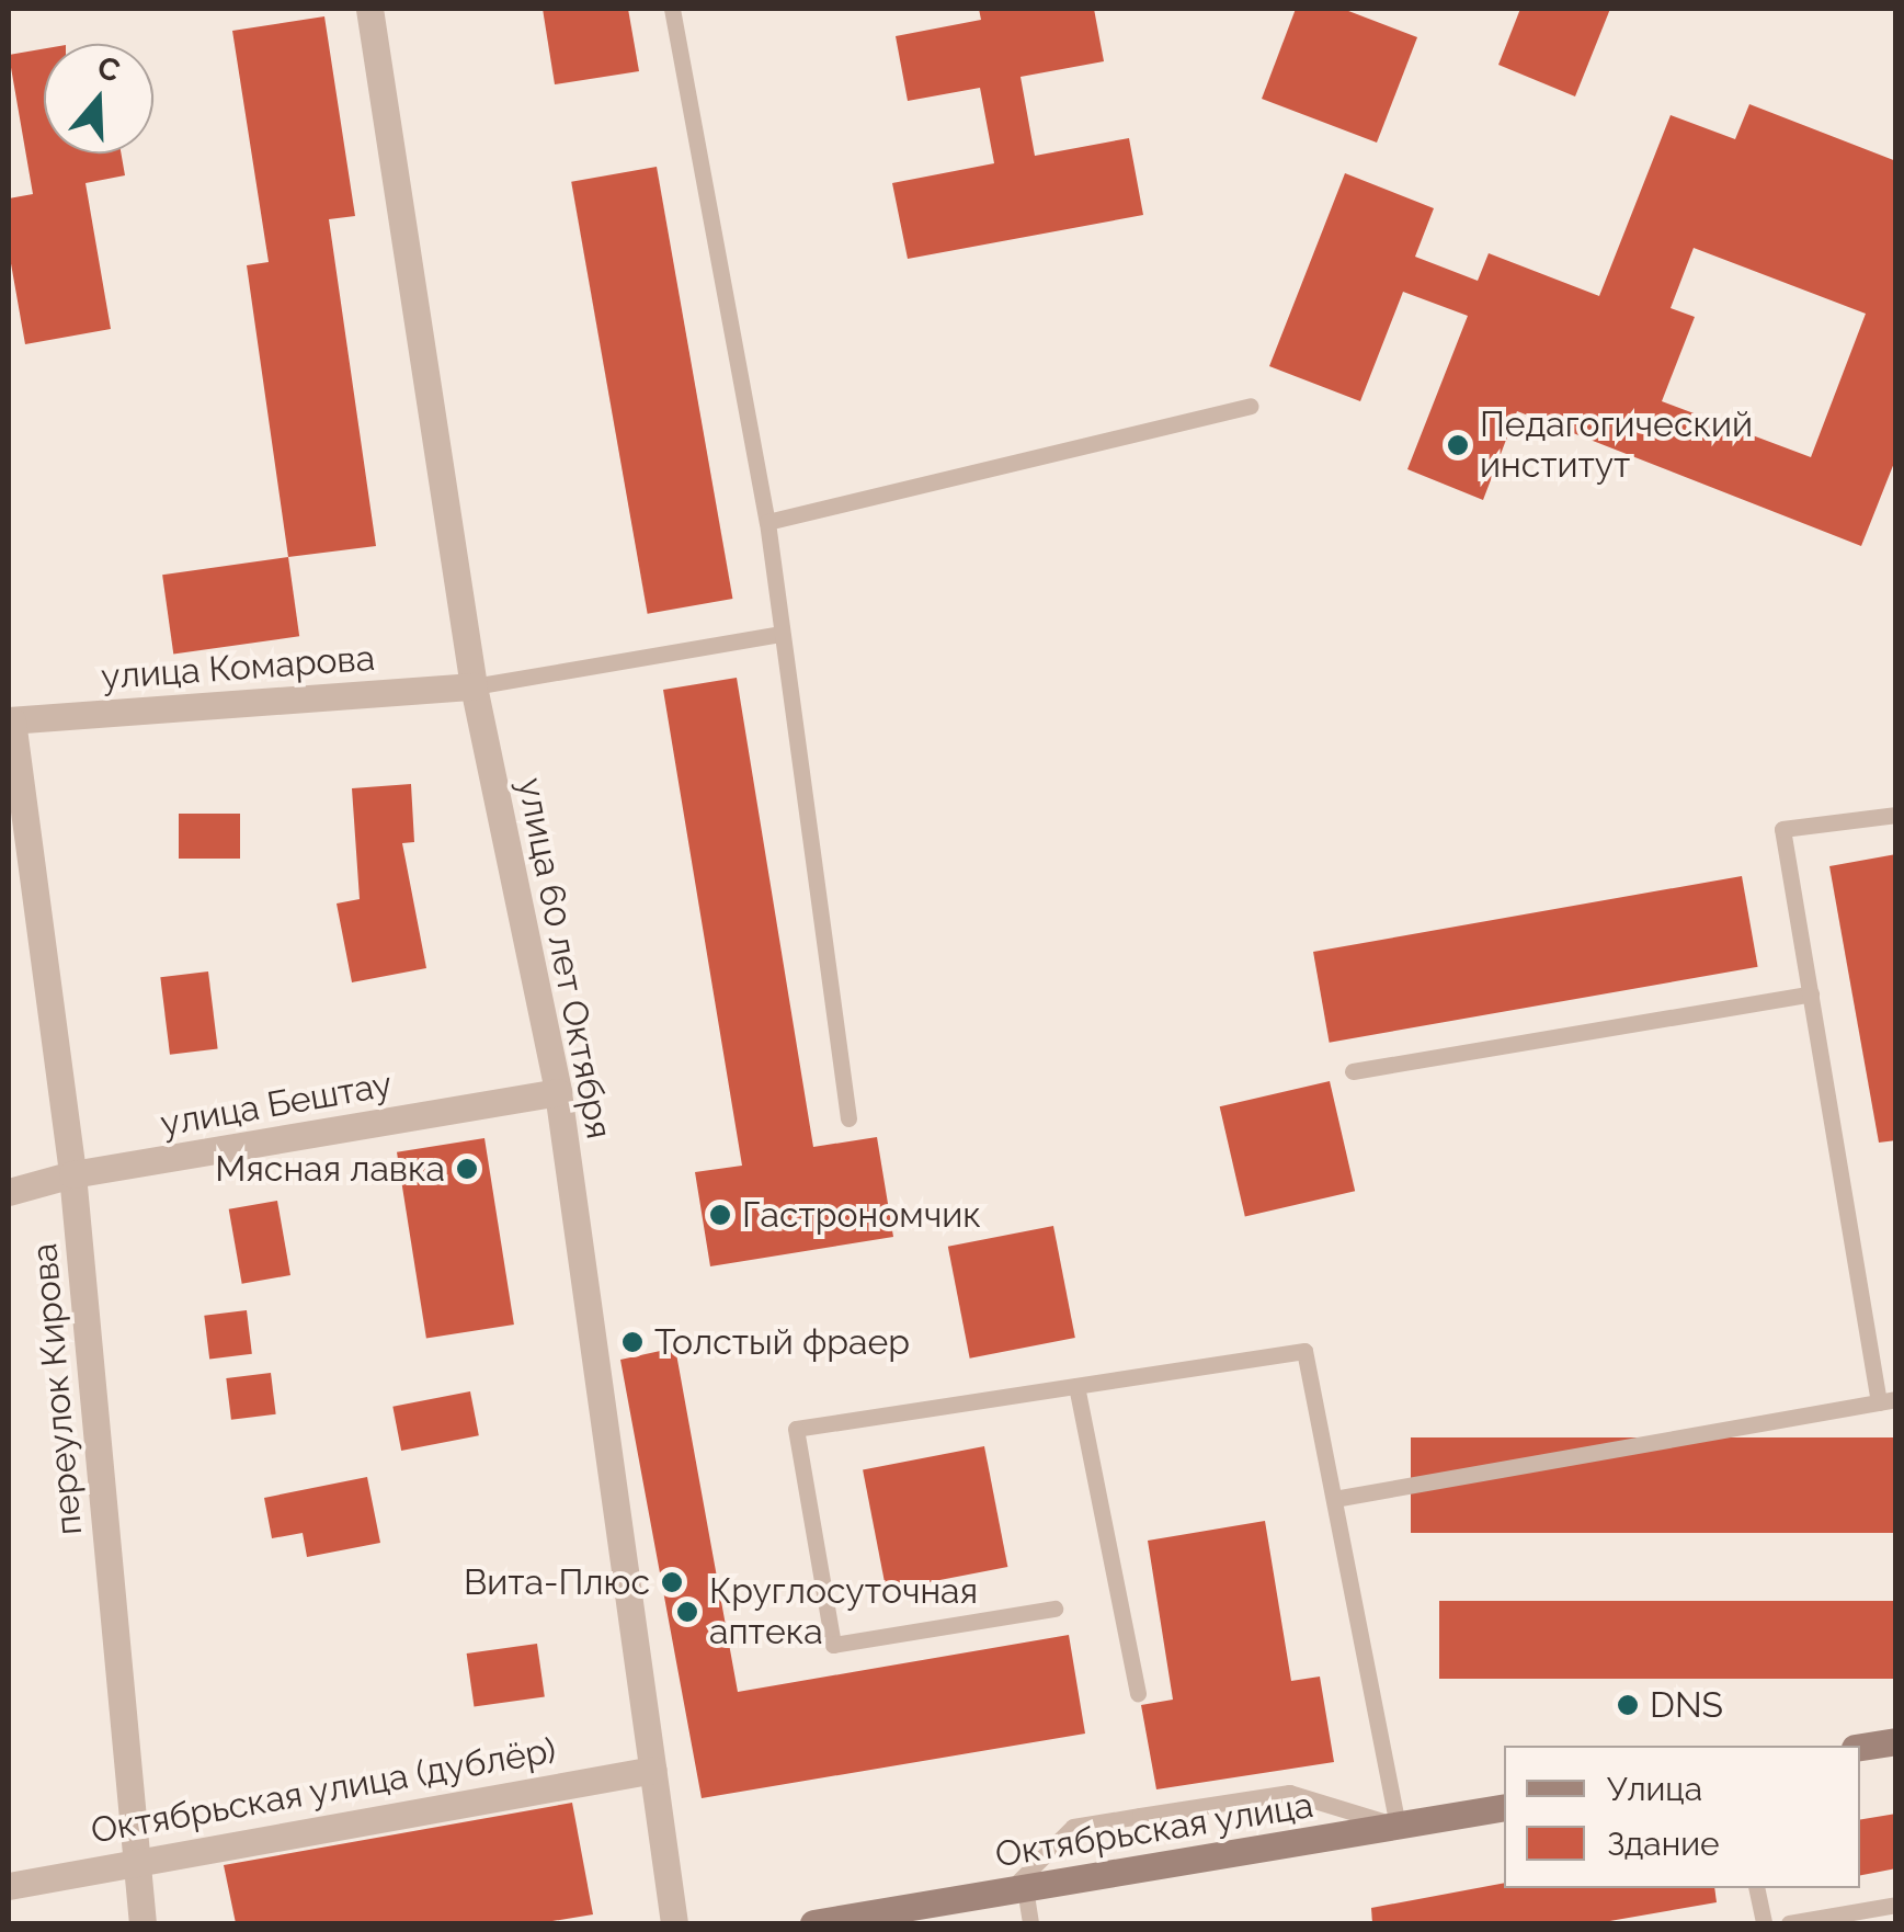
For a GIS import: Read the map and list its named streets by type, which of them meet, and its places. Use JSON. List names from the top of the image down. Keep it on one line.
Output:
{"streets":{"main road":["Октябрьская улица"],"street":["улица Комарова","улица 60 лет Октября","улица Бештау","переулок Кирова","Октябрьская улица (дублёр)"]},"crossings":[["улица Комарова","улица 60 лет Октября"],["улица Комарова","переулок Кирова"],["улица 60 лет Октября","улица Бештау"],["улица 60 лет Октября","Октябрьская улица (дублёр)"],["улица Бештау","переулок Кирова"],["переулок Кирова","Октябрьская улица (дублёр)"]],"places":["Педагогический институт","Мясная лавка","Гастрономчик","Толстый фраер","Вита-Плюс","Круглосуточная аптека","DNS"],"legend":["Улица","Здание"],"north":"top"}
